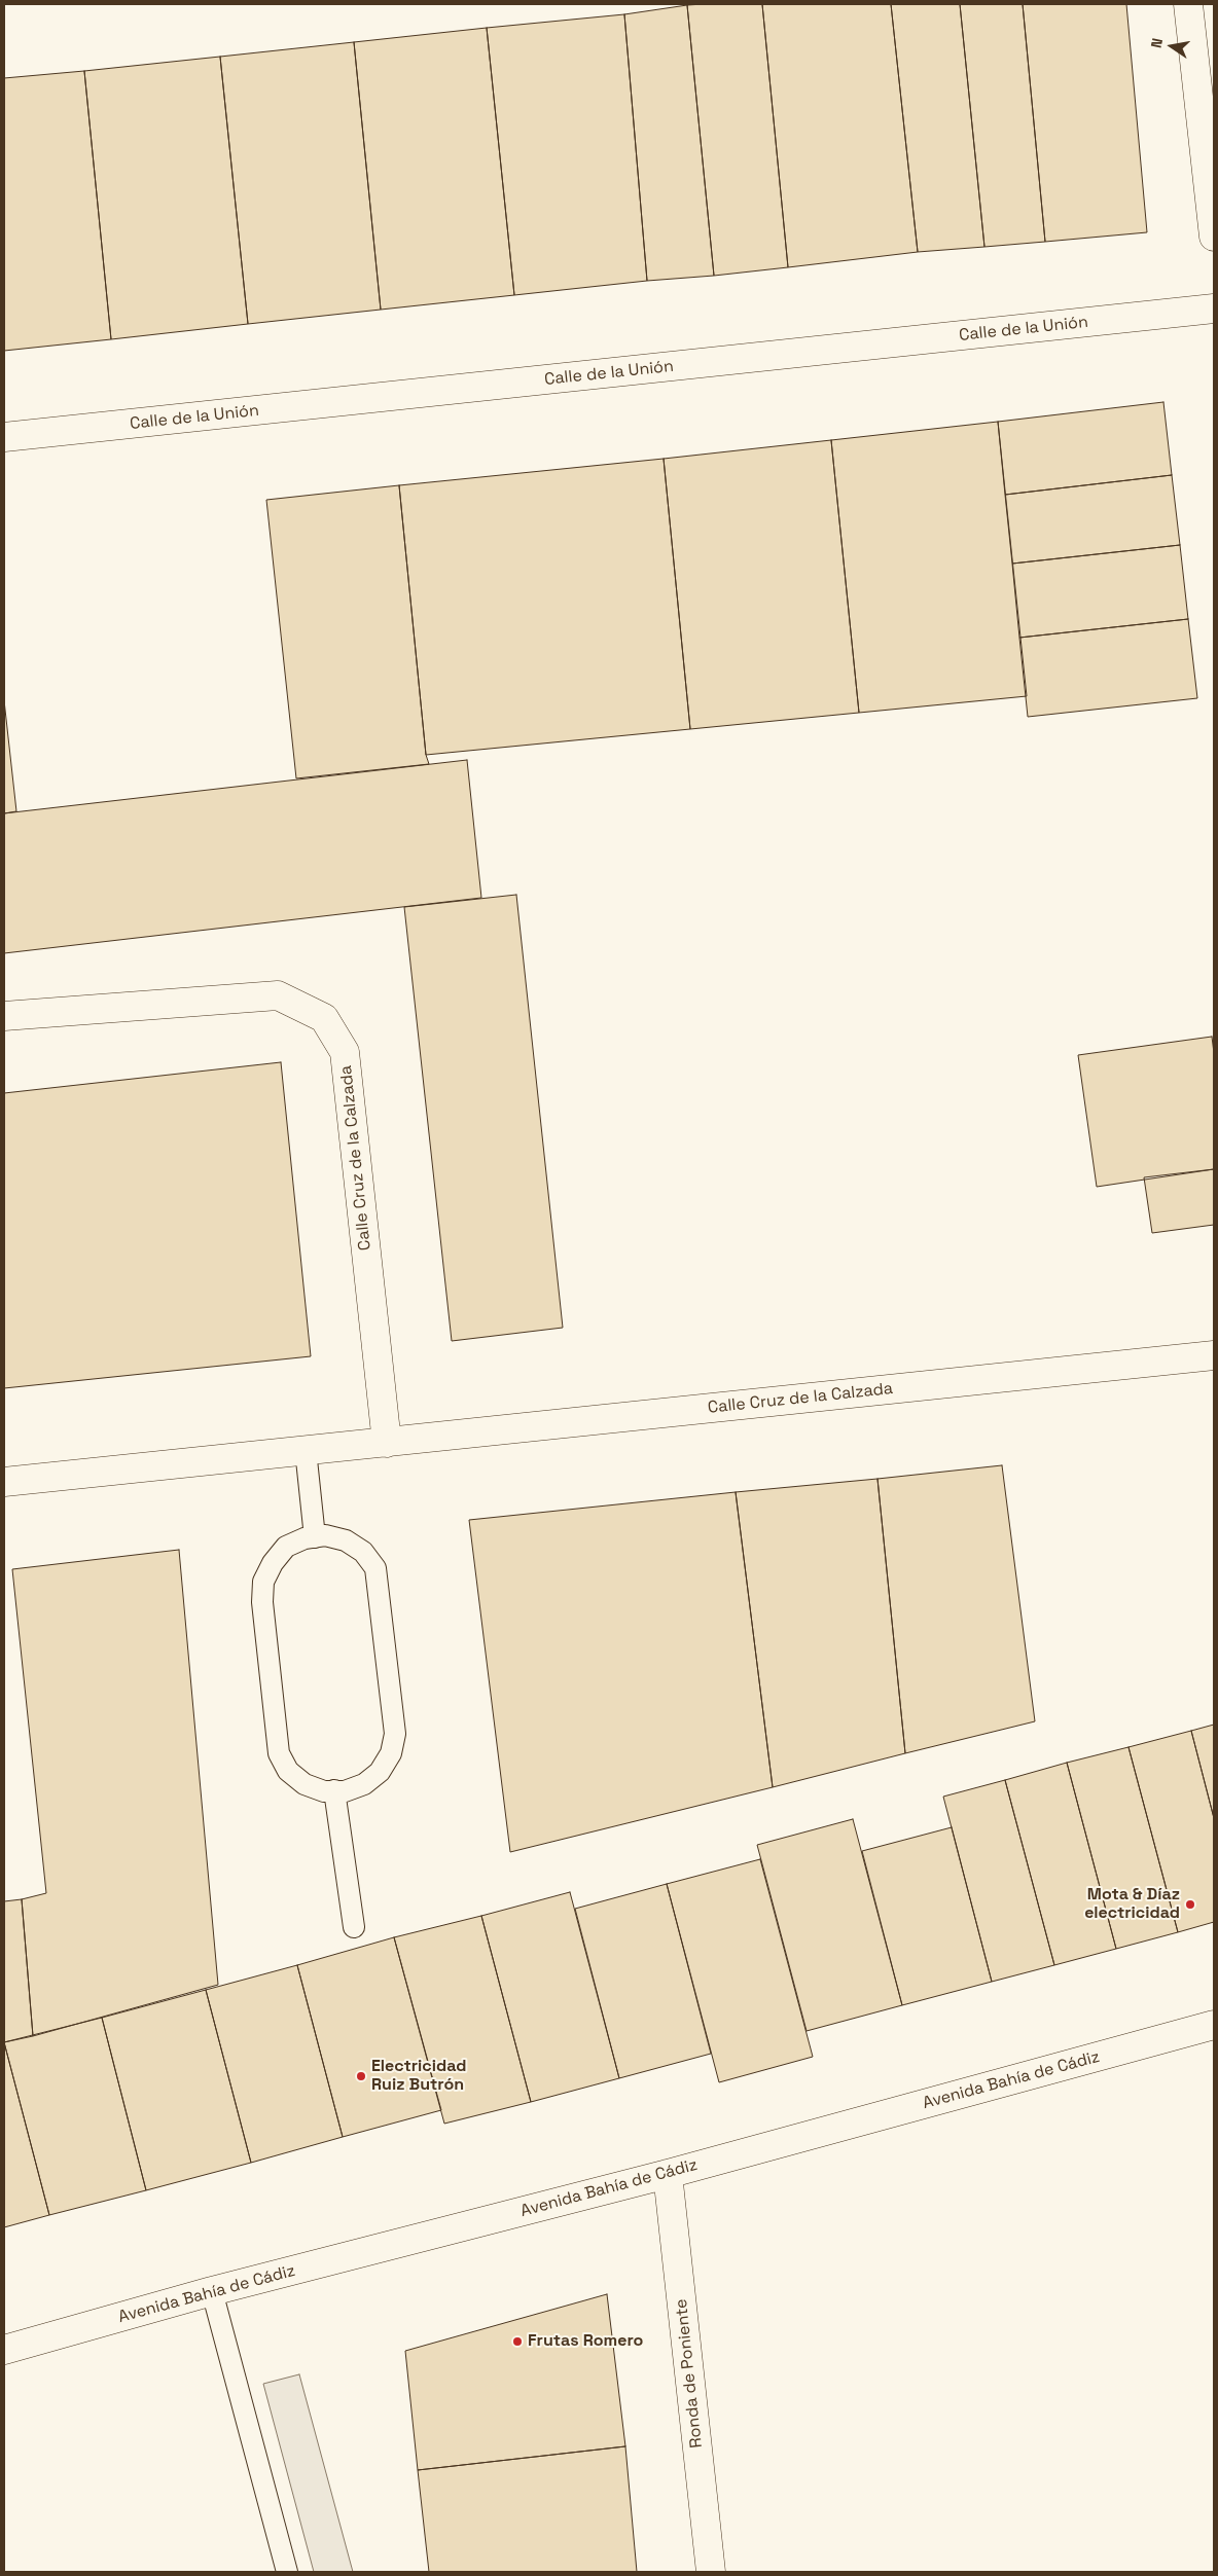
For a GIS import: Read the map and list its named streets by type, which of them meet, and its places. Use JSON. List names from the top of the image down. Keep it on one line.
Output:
{"streets":{"street":["Calle de la Unión","Calle Cruz de la Calzada","Avenida Bahía de Cádiz","Ronda de Poniente"]},"crossings":[["Avenida Bahía de Cádiz","Ronda de Poniente"]],"places":["Mota & Díaz electricidad","Electricidad Ruiz Butrón","Frutas Romero"],"north":"left"}
